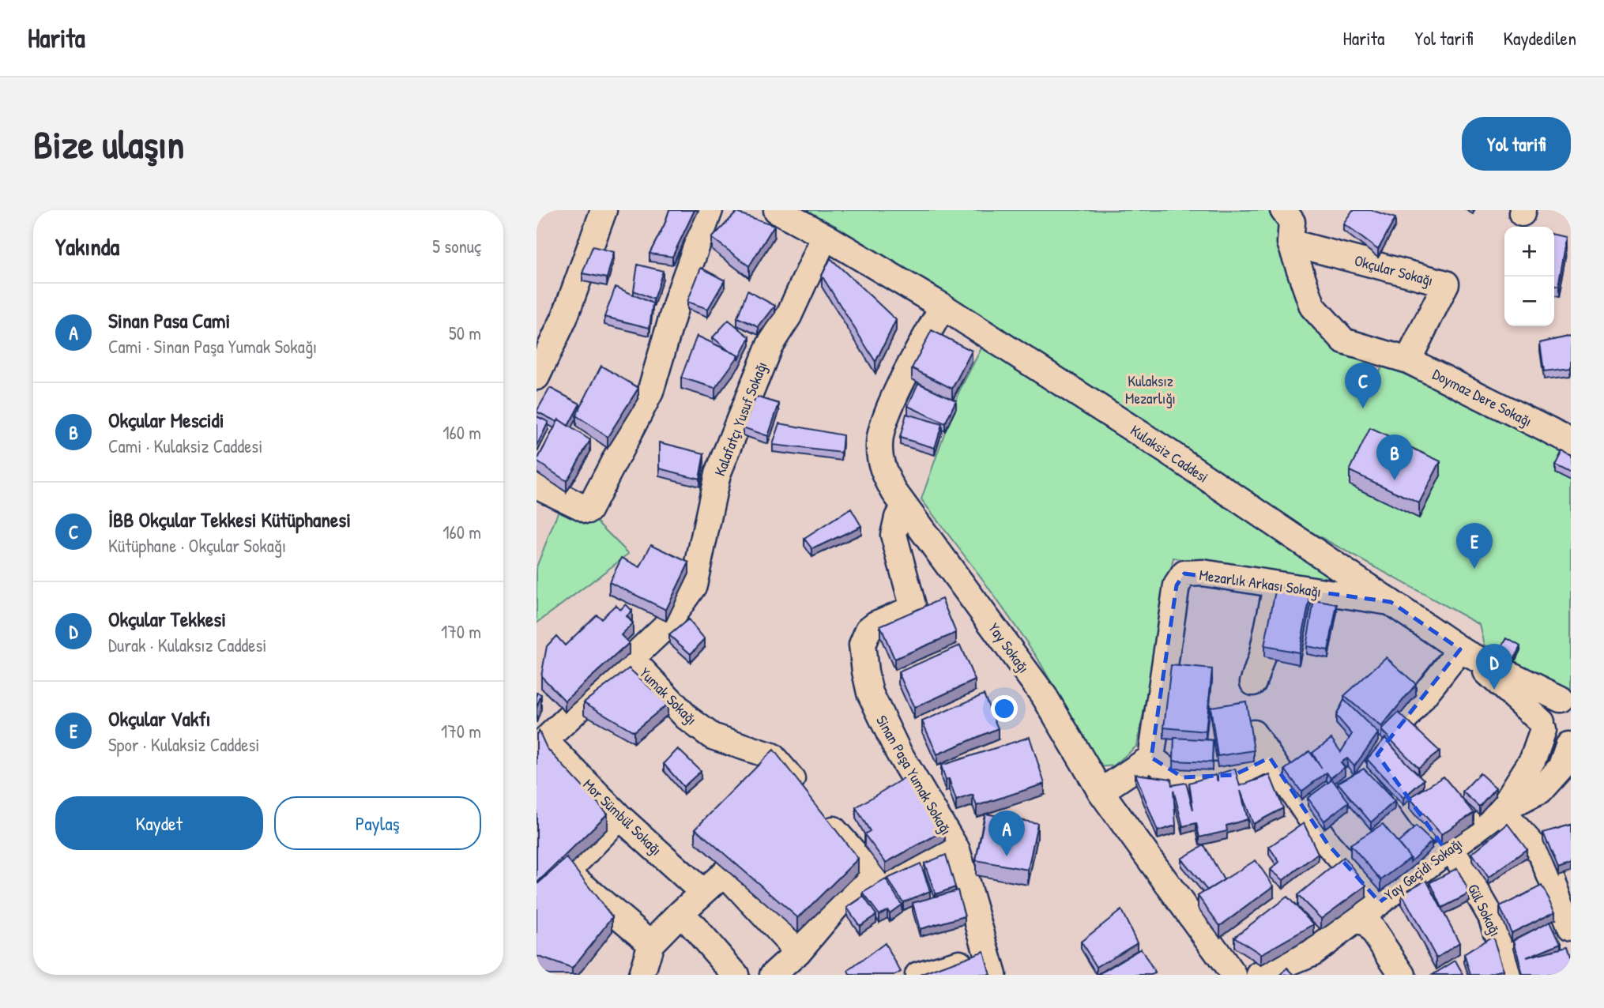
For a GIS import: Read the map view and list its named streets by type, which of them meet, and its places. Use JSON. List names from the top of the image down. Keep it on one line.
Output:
{"streets":{"street":["Okçular Sokağı","Doymaz Dere Sokağı","Kalafatçı Yusuf Sokağı","Kulaksiz Caddesi","Mezarlık Arkası Sokağı","Yay Sokağı","Yumak Sokağı","Sinan Paşa Yumak Sokağı","Mor Sümbül Sokağı","Yay Geçidi Sokağı","Gül Sokağı"]},"crossings":[["Okçular Sokağı","Doymaz Dere Sokağı"],["Kalafatçı Yusuf Sokağı","Kulaksiz Caddesi"],["Kalafatçı Yusuf Sokağı","Yumak Sokağı"],["Kalafatçı Yusuf Sokağı","Mor Sümbül Sokağı"],["Kulaksiz Caddesi","Mezarlık Arkası Sokağı"],["Kulaksiz Caddesi","Yay Sokağı"],["Kulaksiz Caddesi","Gül Sokağı"],["Yay Sokağı","Sinan Paşa Yumak Sokağı"],["Yay Geçidi Sokağı","Gül Sokağı"]],"parks":["Kulaksız Mezarlığı"],"page":{"header":"Harita","nav":["Harita","Yol tarifi","Kaydedilen"],"buttons":["Yol tarifi",["Kaydet","Paylaş"]],"title":"Bize ulaşın","heading":["Yakında","5 sonuç"],"map_buttons":["+","−"],"list":[{"mark":"A","name":"Sinan Pasa Cami","note":"Cami · Sinan Paşa Yumak Sokağı","value":"50 m"},{"mark":"B","name":"Okçular Mescidi","note":"Cami · Kulaksiz Caddesi","value":"160 m"},{"mark":"C","name":"İBB Okçular Tekkesi Kütüphanesi","note":"Kütüphane · Okçular Sokağı","value":"160 m"},{"mark":"D","name":"Okçular Tekkesi","note":"Durak · Kulaksız Caddesi","value":"170 m"},{"mark":"E","name":"Okçular Vakfı","note":"Spor · Kulaksiz Caddesi","value":"170 m"}],"pins":["C","B","E","D","A"]}}
